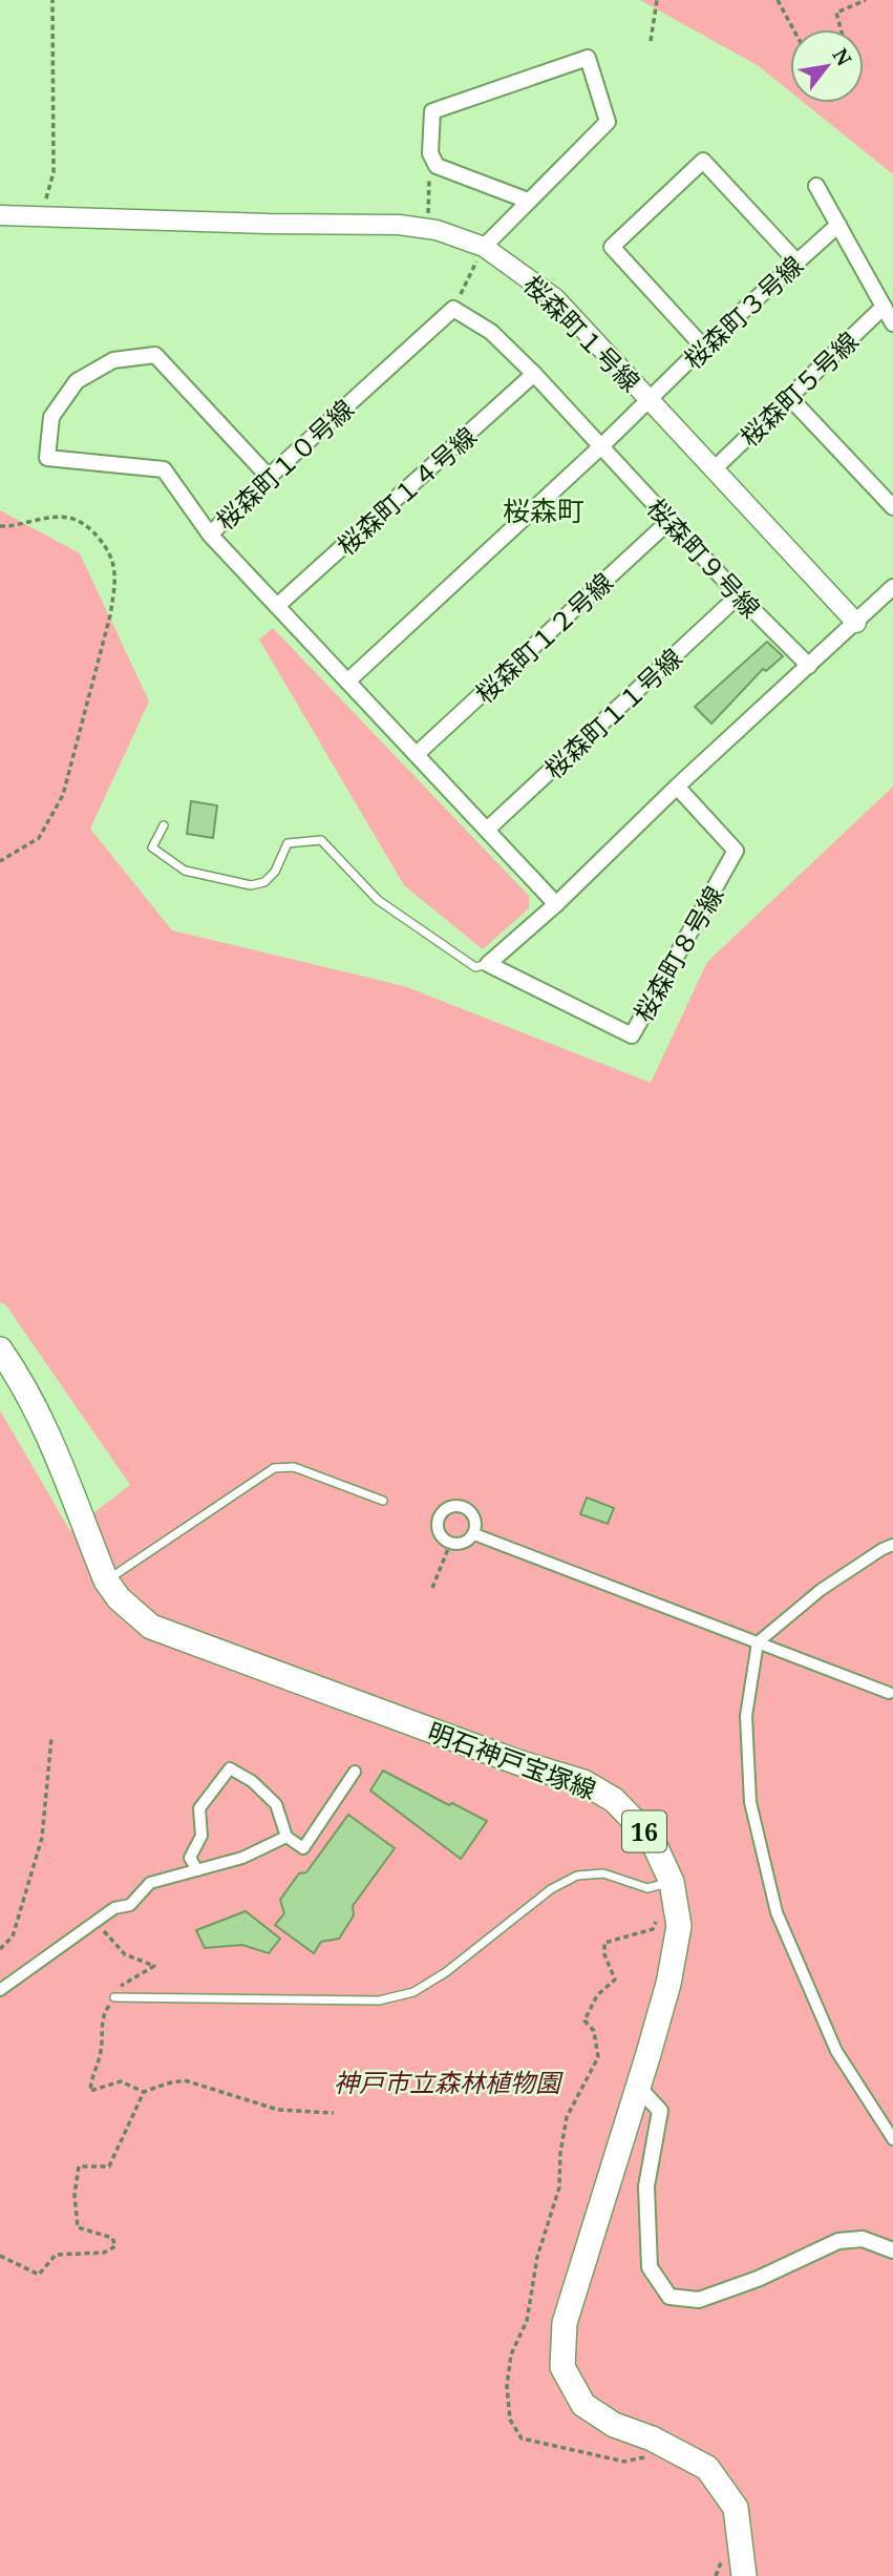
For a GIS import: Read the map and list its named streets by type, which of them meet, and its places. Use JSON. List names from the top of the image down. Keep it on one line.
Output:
{"streets":{"main road":["明石神戸宝塚線","16"],"street":["桜森町３号線","桜森町１号線","桜森町５号線","桜森町１０号線","桜森町１４号線","桜森町９号線","桜森町１２号線","桜森町１１号線","桜森町８号線"]},"crossings":[["桜森町３号線","桜森町１号線"],["桜森町３号線","桜森町１０号線"],["桜森町３号線","桜森町９号線"],["桜森町１号線","桜森町５号線"],["桜森町１０号線","桜森町１４号線"],["桜森町１０号線","桜森町１２号線"],["桜森町１０号線","桜森町１１号線"],["桜森町９号線","桜森町１２号線"],["桜森町９号線","桜森町１１号線"]],"districts":["桜森町"],"parks":["神戸市立森林植物園"],"north":"top right"}
